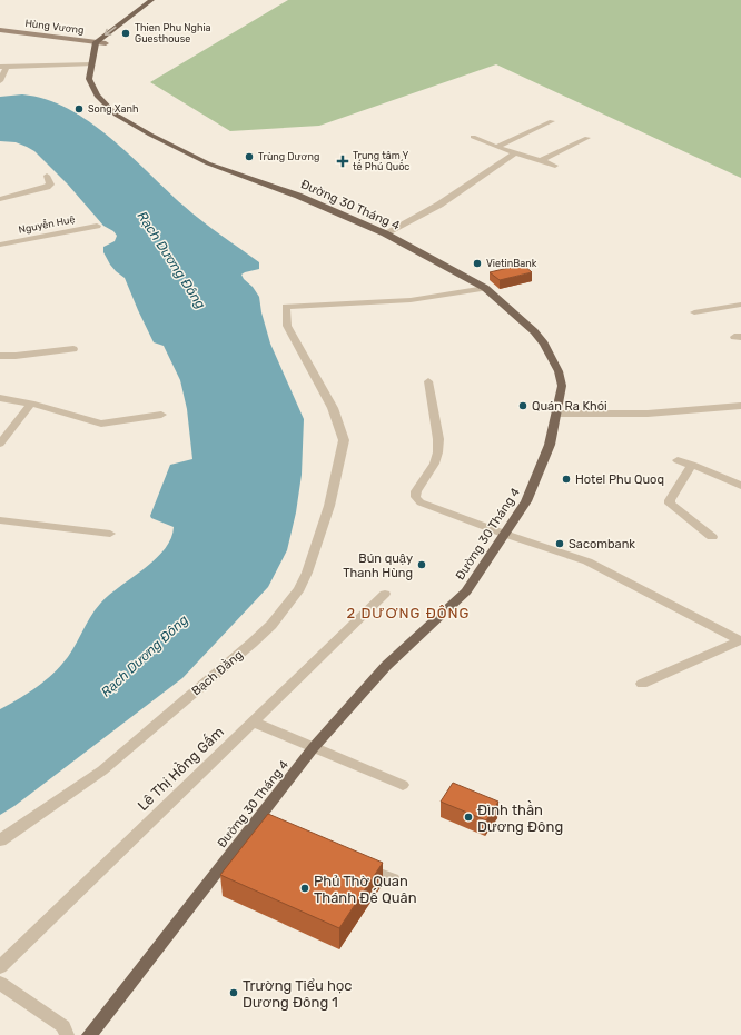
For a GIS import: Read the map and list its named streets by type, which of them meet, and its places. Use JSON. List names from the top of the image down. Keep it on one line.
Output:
{"streets":{"main road":["Hùng Vương","Đường 30 Tháng 4"],"street":["Nguyễn Huệ","Bạch Đằng","Lê Thị Hồng Gấm"]},"crossings":[["Hùng Vương","Đường 30 Tháng 4"],["Đường 30 Tháng 4","Bạch Đằng"]],"districts":["2 DƯƠNG ĐÔNG"],"water":["Rạch Dương Đông"],"places":{"other":["Thien Phu Nghia Guesthouse","Song Xanh","Trùng Dương","VietinBank","Quán Ra Khói","Hotel Phu Quoq","Sacombank","Bún quậy Thanh Hùng","Đình thần Dương Đông","Phủ Thờ Quan Thánh Đế Quân","Trường Tiểu học Dương Đông 1"],"health":["Trung tâm Y tế Phú Quốc"]}}
